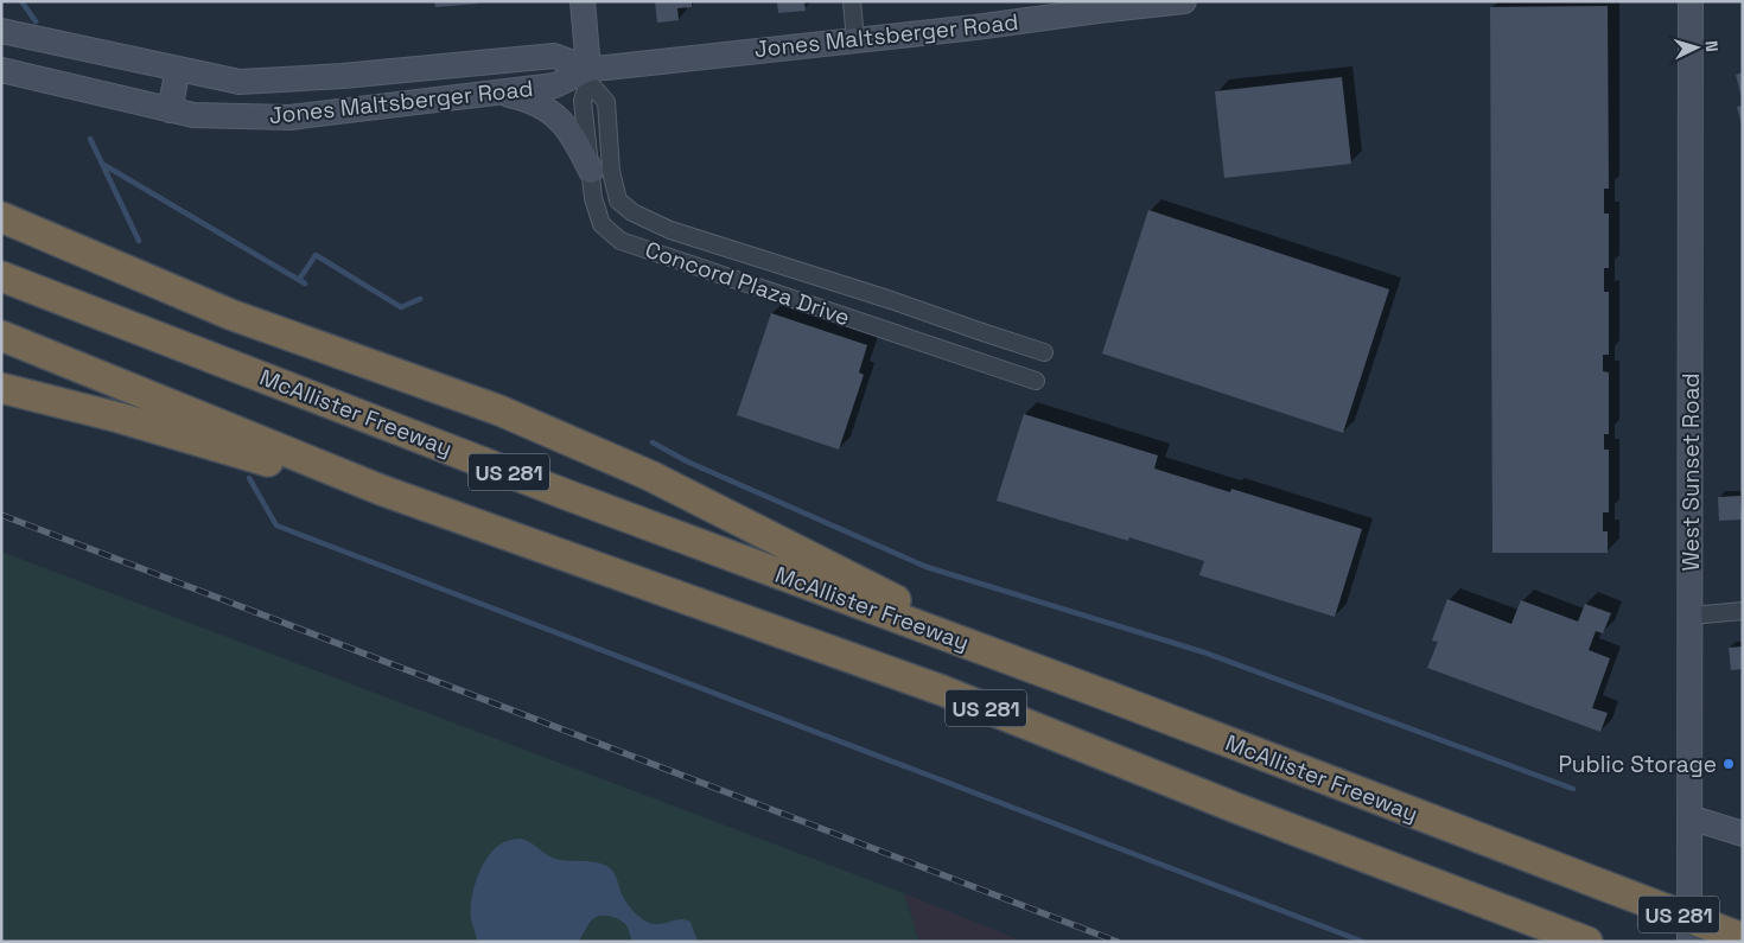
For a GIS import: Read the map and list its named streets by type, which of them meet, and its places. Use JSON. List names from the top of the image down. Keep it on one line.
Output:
{"streets":{"highway":["McAllister Freeway","US 281"],"main road":["Jones Maltsberger Road","West Sunset Road"],"street":["Concord Plaza Drive"]},"crossings":[["Jones Maltsberger Road","Concord Plaza Drive"]],"places":["Public Storage"],"north":"right"}
